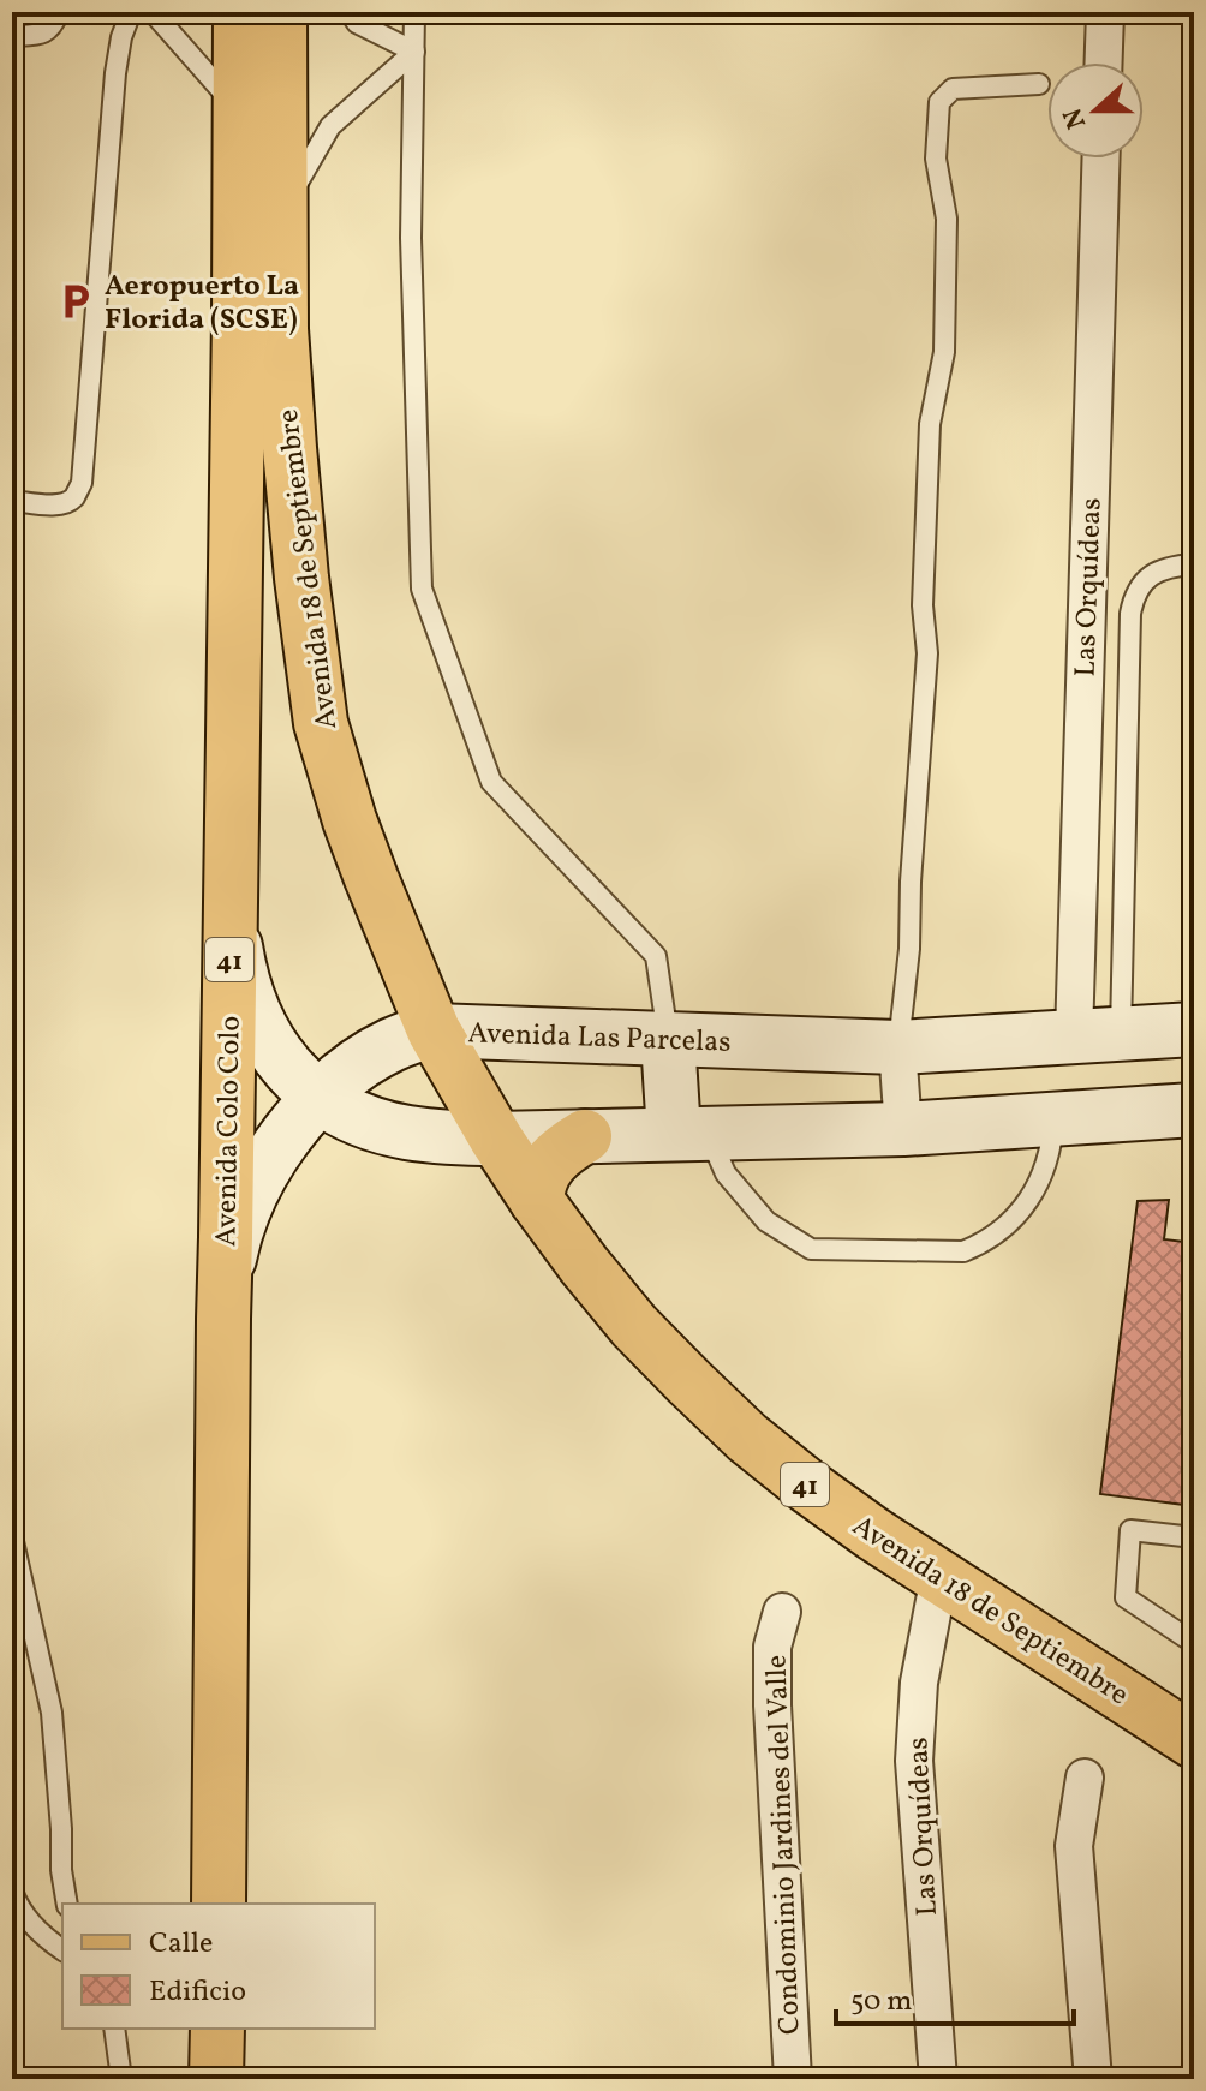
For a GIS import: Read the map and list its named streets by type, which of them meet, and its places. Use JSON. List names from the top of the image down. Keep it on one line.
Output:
{"streets":{"main road":["Avenida 18 de Septiembre","41","Avenida Las Parcelas","Avenida Colo Colo"],"street":["Las Orquídeas","Condominio Jardines del Valle"]},"crossings":[["Avenida 18 de Septiembre","Las Orquídeas"],["Avenida 18 de Septiembre","Avenida Las Parcelas"],["Las Orquídeas","Avenida Las Parcelas"],["Avenida Las Parcelas","Avenida Colo Colo"]],"places":{"parking":["Aeropuerto La Florida (SCSE)"]},"legend":["Calle","Edificio"],"scale_bar":"50 m","north":"left"}
